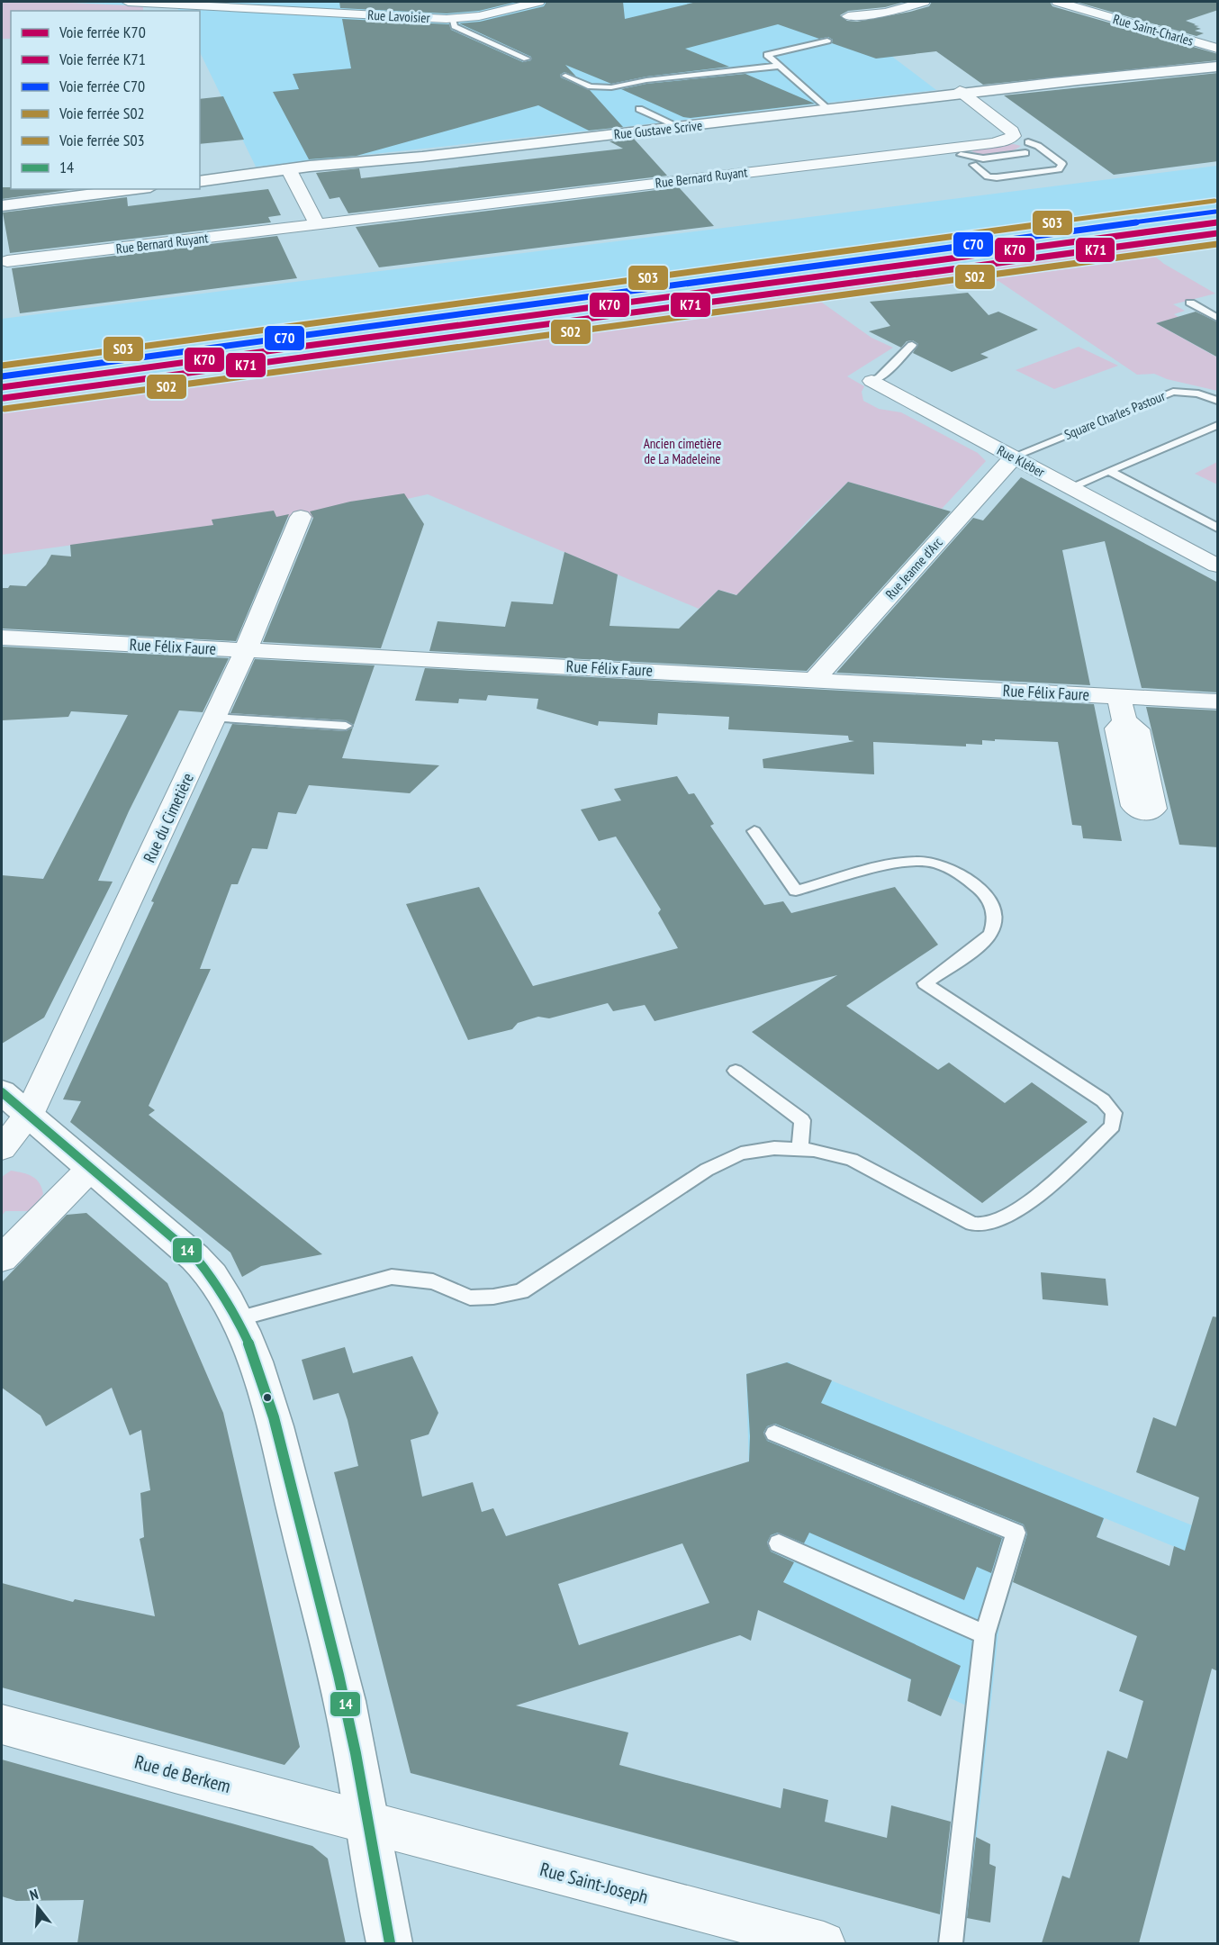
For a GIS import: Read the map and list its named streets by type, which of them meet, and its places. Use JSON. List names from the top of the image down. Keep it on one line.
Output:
{"streets":{"street":["Rue Lavoisier","Rue Saint-Charles","Rue Gustave Scrive","Rue Bernard Ruyant","Rue Kléber","Rue Jeanne d'Arc","Rue Félix Faure","Rue du Cimetière","Rue de Berkem","Rue Saint-Joseph"],"lane":["Square Charles Pastour"]},"crossings":[["Square Charles Pastour","Rue Kléber"],["Square Charles Pastour","Rue Jeanne d'Arc"],["Rue Kléber","Rue Jeanne d'Arc"],["Rue Jeanne d'Arc","Rue Félix Faure"],["Rue Félix Faure","Rue du Cimetière"],["Rue de Berkem","Rue Saint-Joseph"]],"parks":["Ancien cimetière de La Madeleine"],"lines":["rail line S03","rail line C70","rail line K70","rail line K71","rail line S02","transit line 14"],"legend":["Voie ferrée K70","Voie ferrée K71","Voie ferrée C70","Voie ferrée S02","Voie ferrée S03","14"],"north":"top"}
